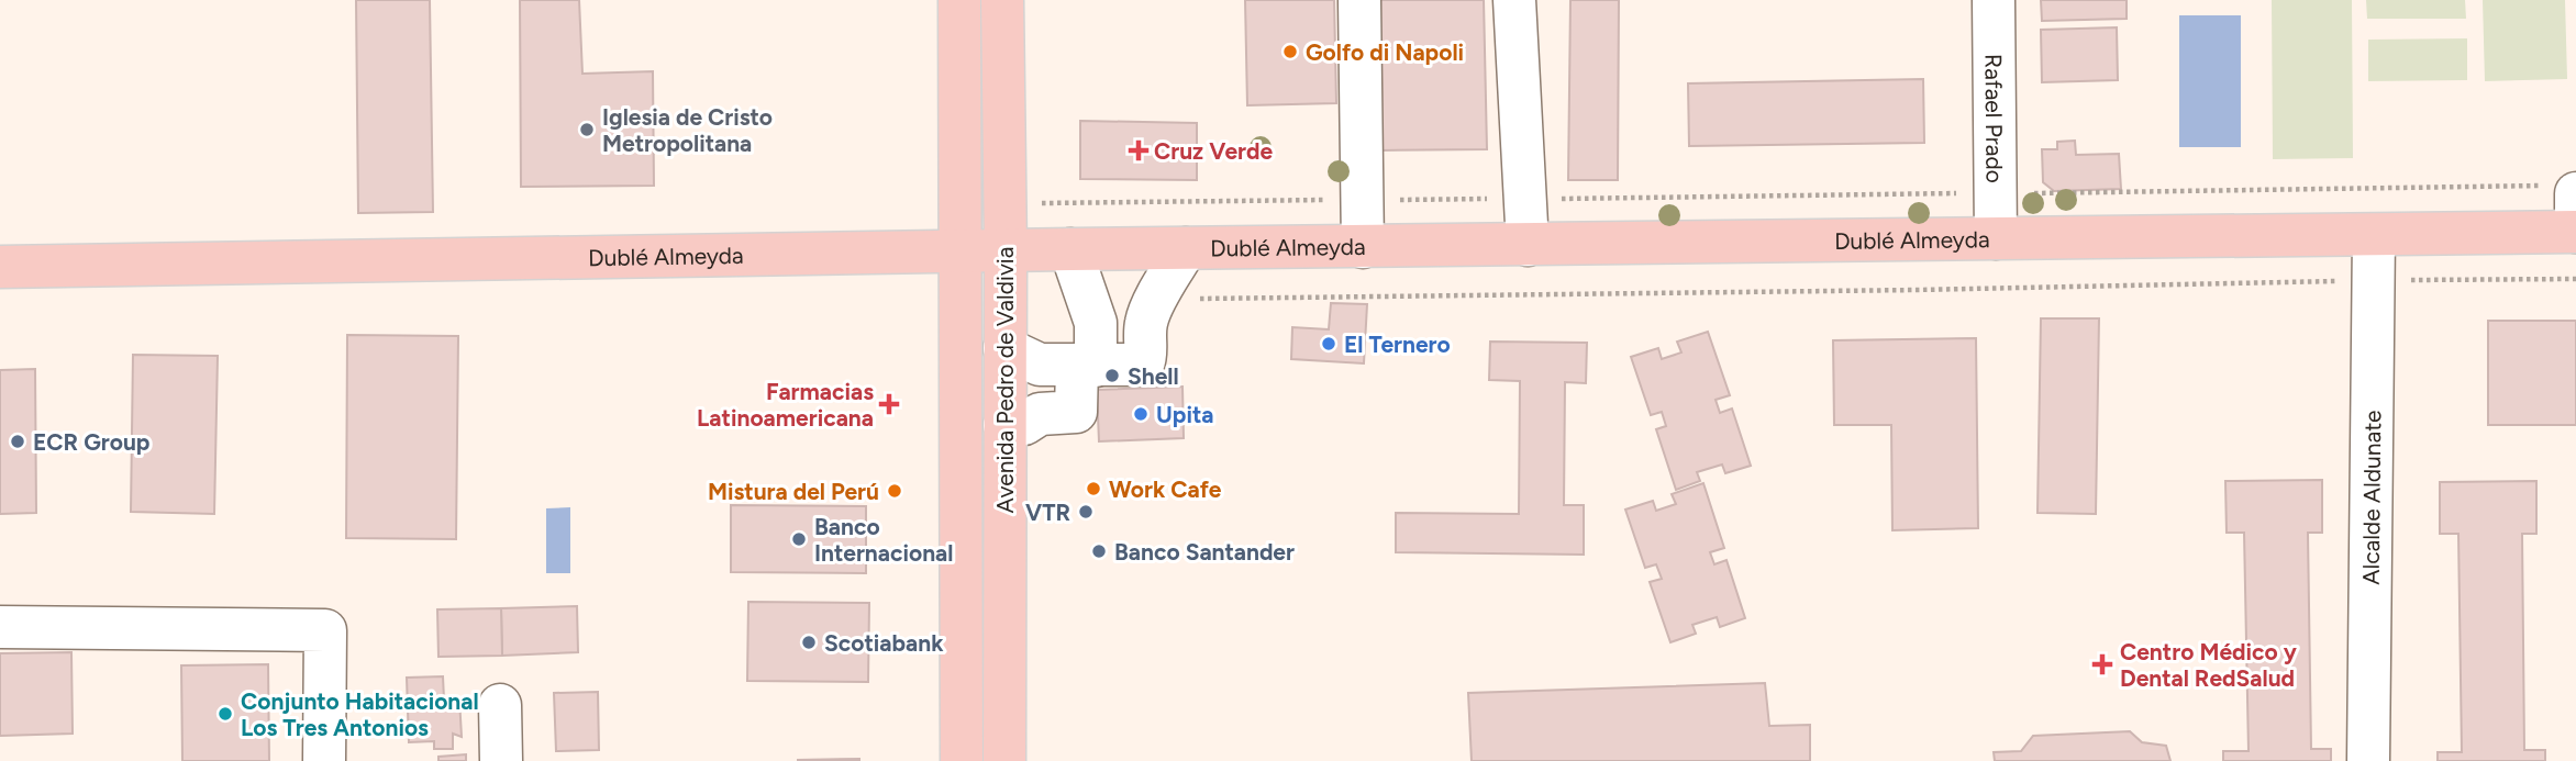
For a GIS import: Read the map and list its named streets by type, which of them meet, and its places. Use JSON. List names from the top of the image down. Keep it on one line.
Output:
{"streets":{"main road":["Dublé Almeyda","Avenida Pedro de Valdivia"],"street":["Rafael Prado","Alcalde Aldunate"]},"crossings":[["Rafael Prado","Dublé Almeyda"],["Dublé Almeyda","Avenida Pedro de Valdivia"],["Dublé Almeyda","Alcalde Aldunate"]],"places":{"other":["Golfo di Napoli","Iglesia de Cristo Metropolitana","El Ternero","Shell","Upita","ECR Group","Work Cafe","Mistura del Perú","VTR","Banco Internacional","Banco Santander","Scotiabank","Conjunto Habitacional Los Tres Antonios"],"health":["Cruz Verde","Farmacias Latinoamericana","Centro Médico y Dental RedSalud"]}}
